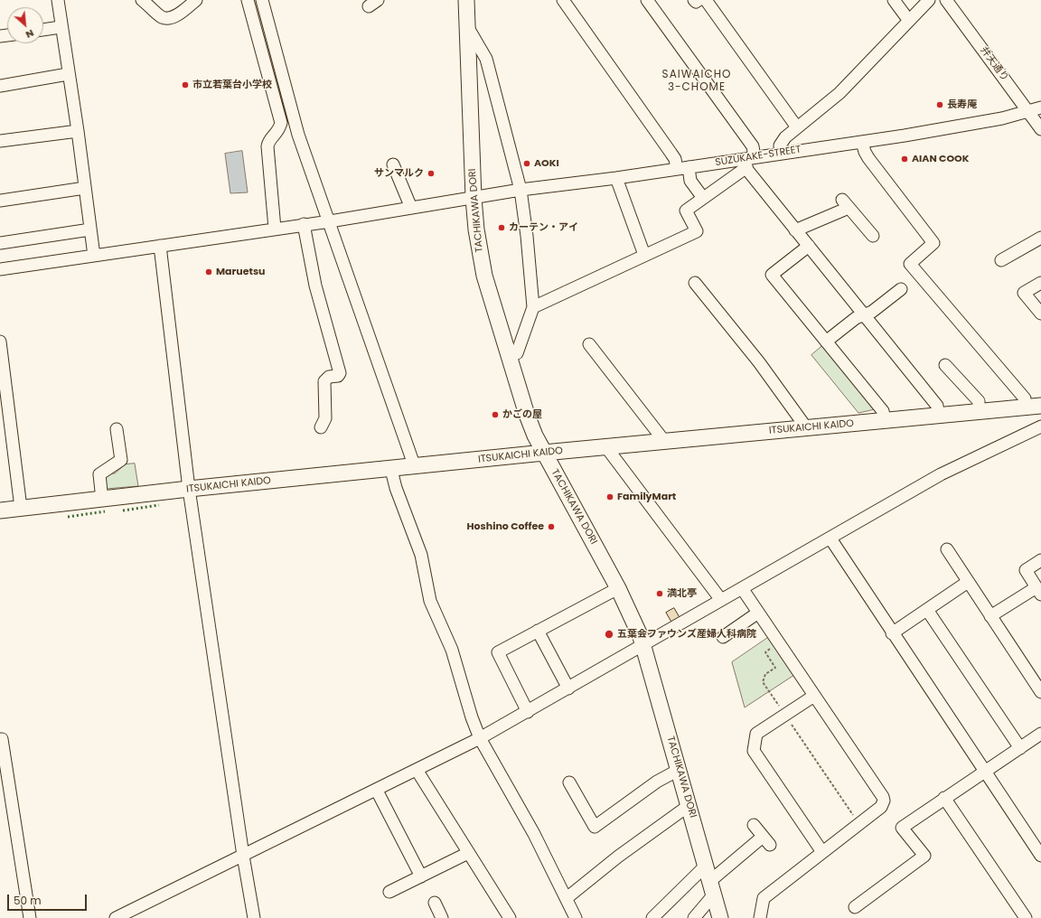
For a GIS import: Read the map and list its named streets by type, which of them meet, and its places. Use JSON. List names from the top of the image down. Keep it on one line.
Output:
{"streets":{"main road":["TACHIKAWA DORI","ITSUKAICHI KAIDO"],"street":["弁天通り","SUZUKAKE-STREET"]},"crossings":[["弁天通り","SUZUKAKE-STREET"],["SUZUKAKE-STREET","TACHIKAWA DORI"],["TACHIKAWA DORI","ITSUKAICHI KAIDO"]],"districts":["SAIWAICHO 3-CHOME"],"places":["市立若葉台小学校","長寿庵","AIAN COOK","AOKI","サンマルク","カーテン・アイ","Maruetsu","かごの屋","FamilyMart","Hoshino Coffee","満北亭","五葉会ファウンズ産婦人科病院"],"scale_bar":"50 m","north":"bottom right"}
